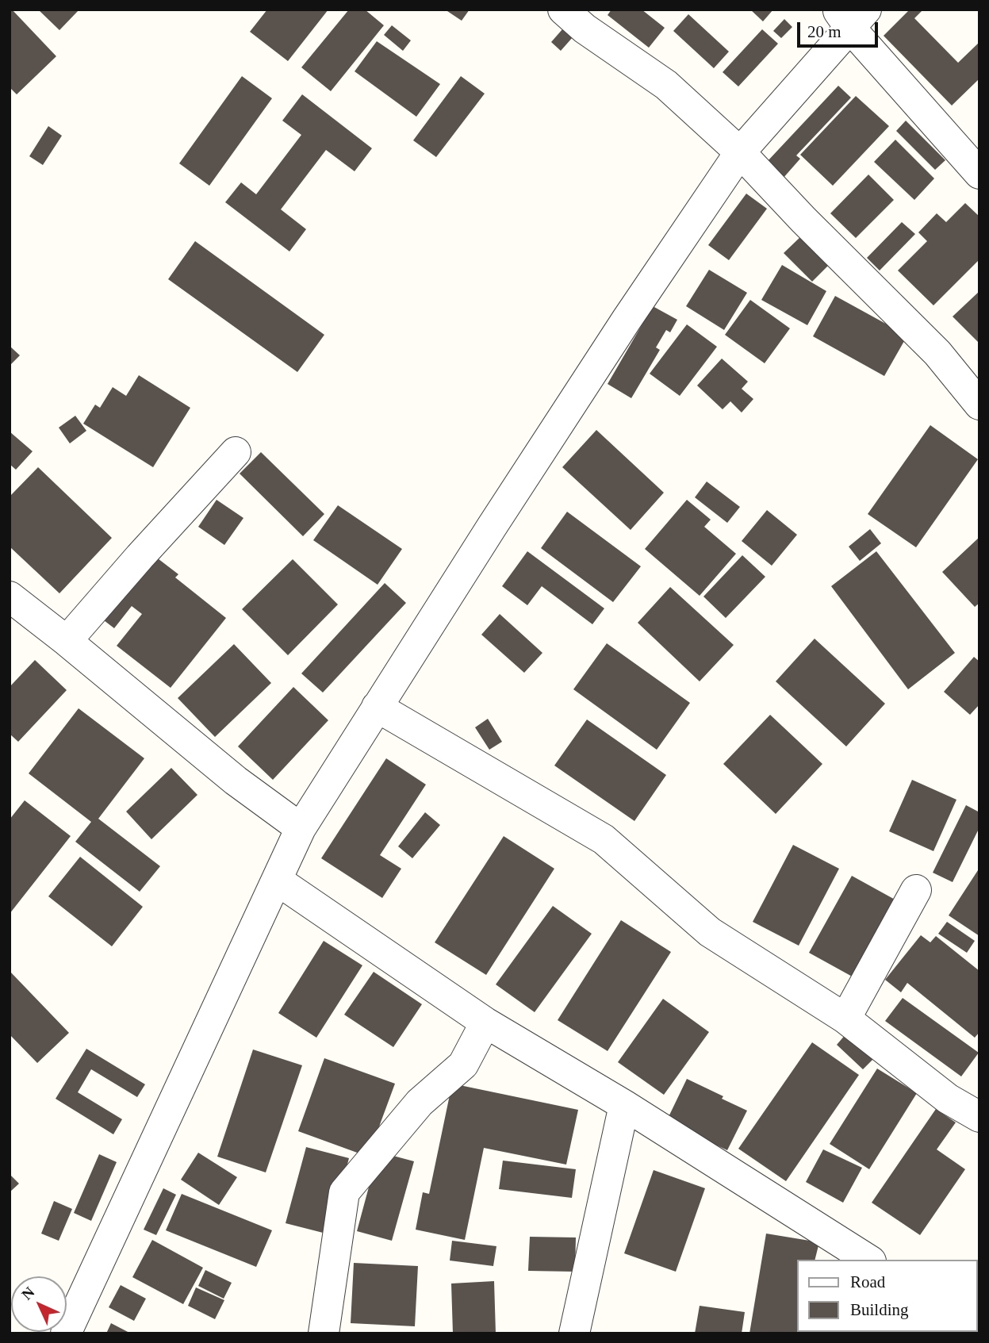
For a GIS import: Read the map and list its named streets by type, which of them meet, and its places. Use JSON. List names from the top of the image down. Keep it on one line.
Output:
{"legend":["Road","Building"],"scale_bar":"20 m","north":"top left"}
